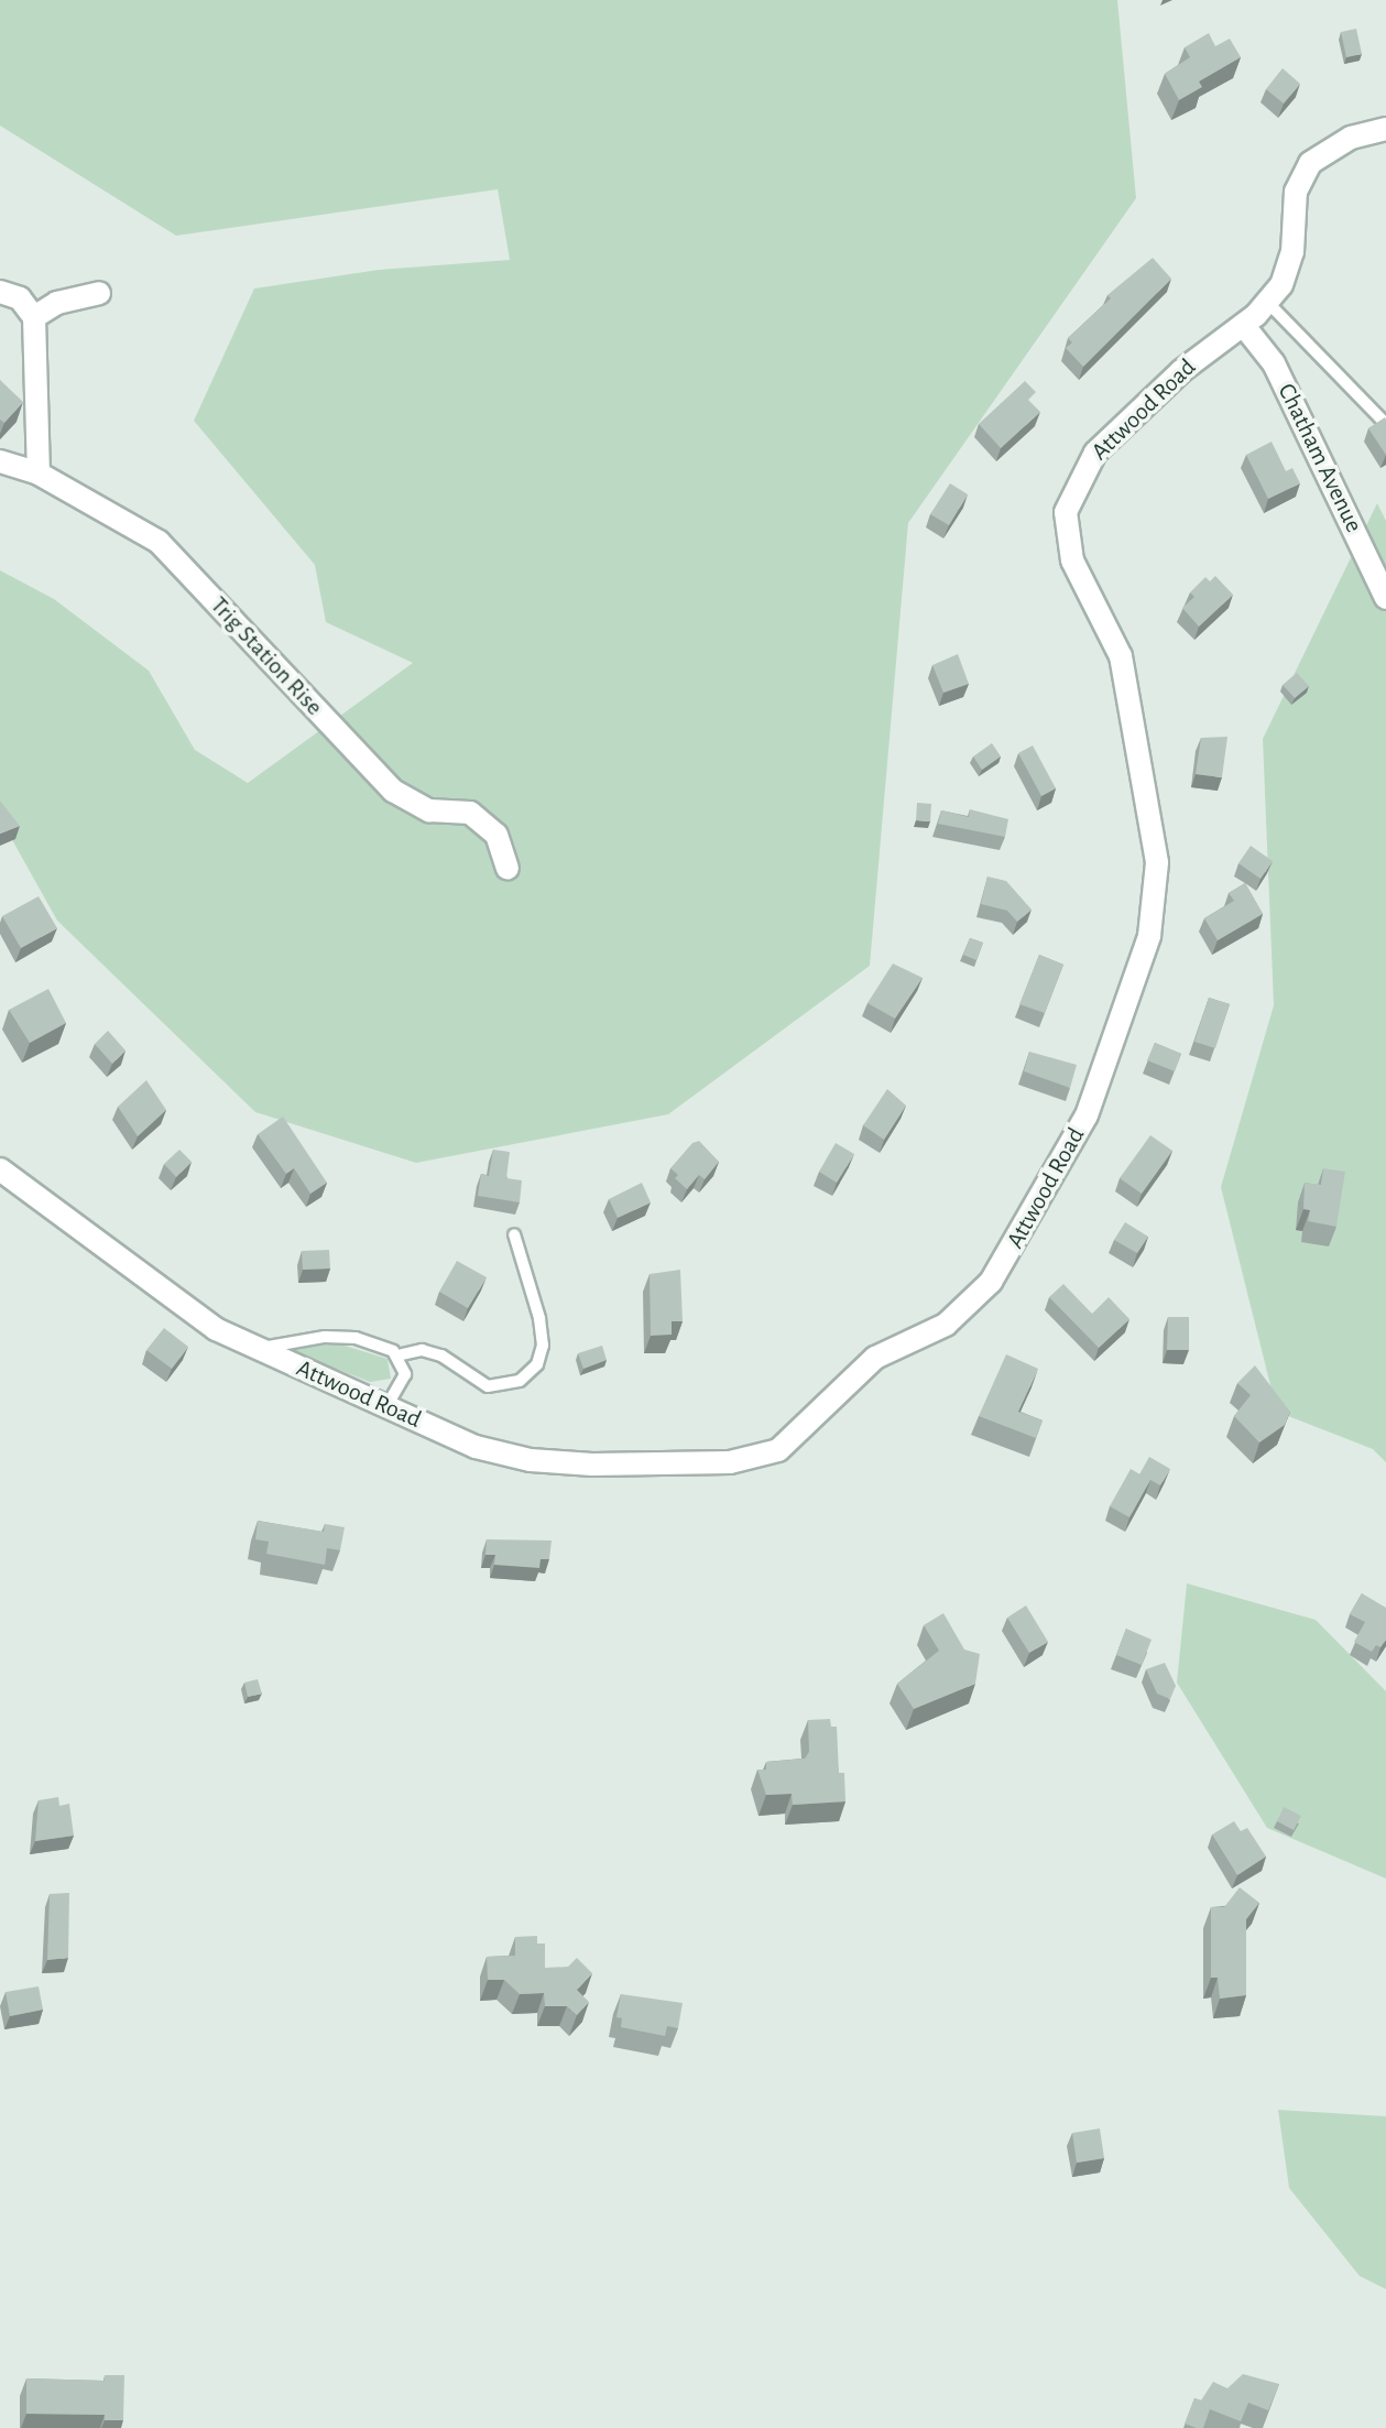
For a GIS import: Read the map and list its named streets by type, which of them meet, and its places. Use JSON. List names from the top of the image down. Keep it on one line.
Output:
{"streets":{"street":["Attwood Road","Chatham Avenue","Trig Station Rise"]},"crossings":[["Attwood Road","Chatham Avenue"]]}
